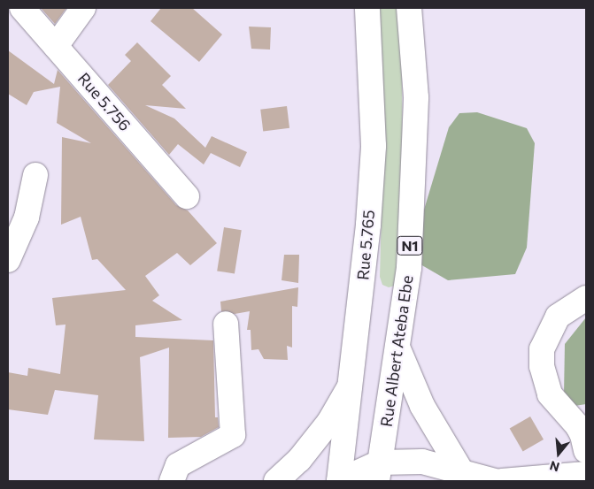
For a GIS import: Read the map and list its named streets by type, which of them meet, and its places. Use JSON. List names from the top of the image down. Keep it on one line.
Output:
{"streets":{"main road":["Rue 5.756","Rue 5.765","N1","Rue Albert Ateba Ebe"]},"north":"bottom"}
